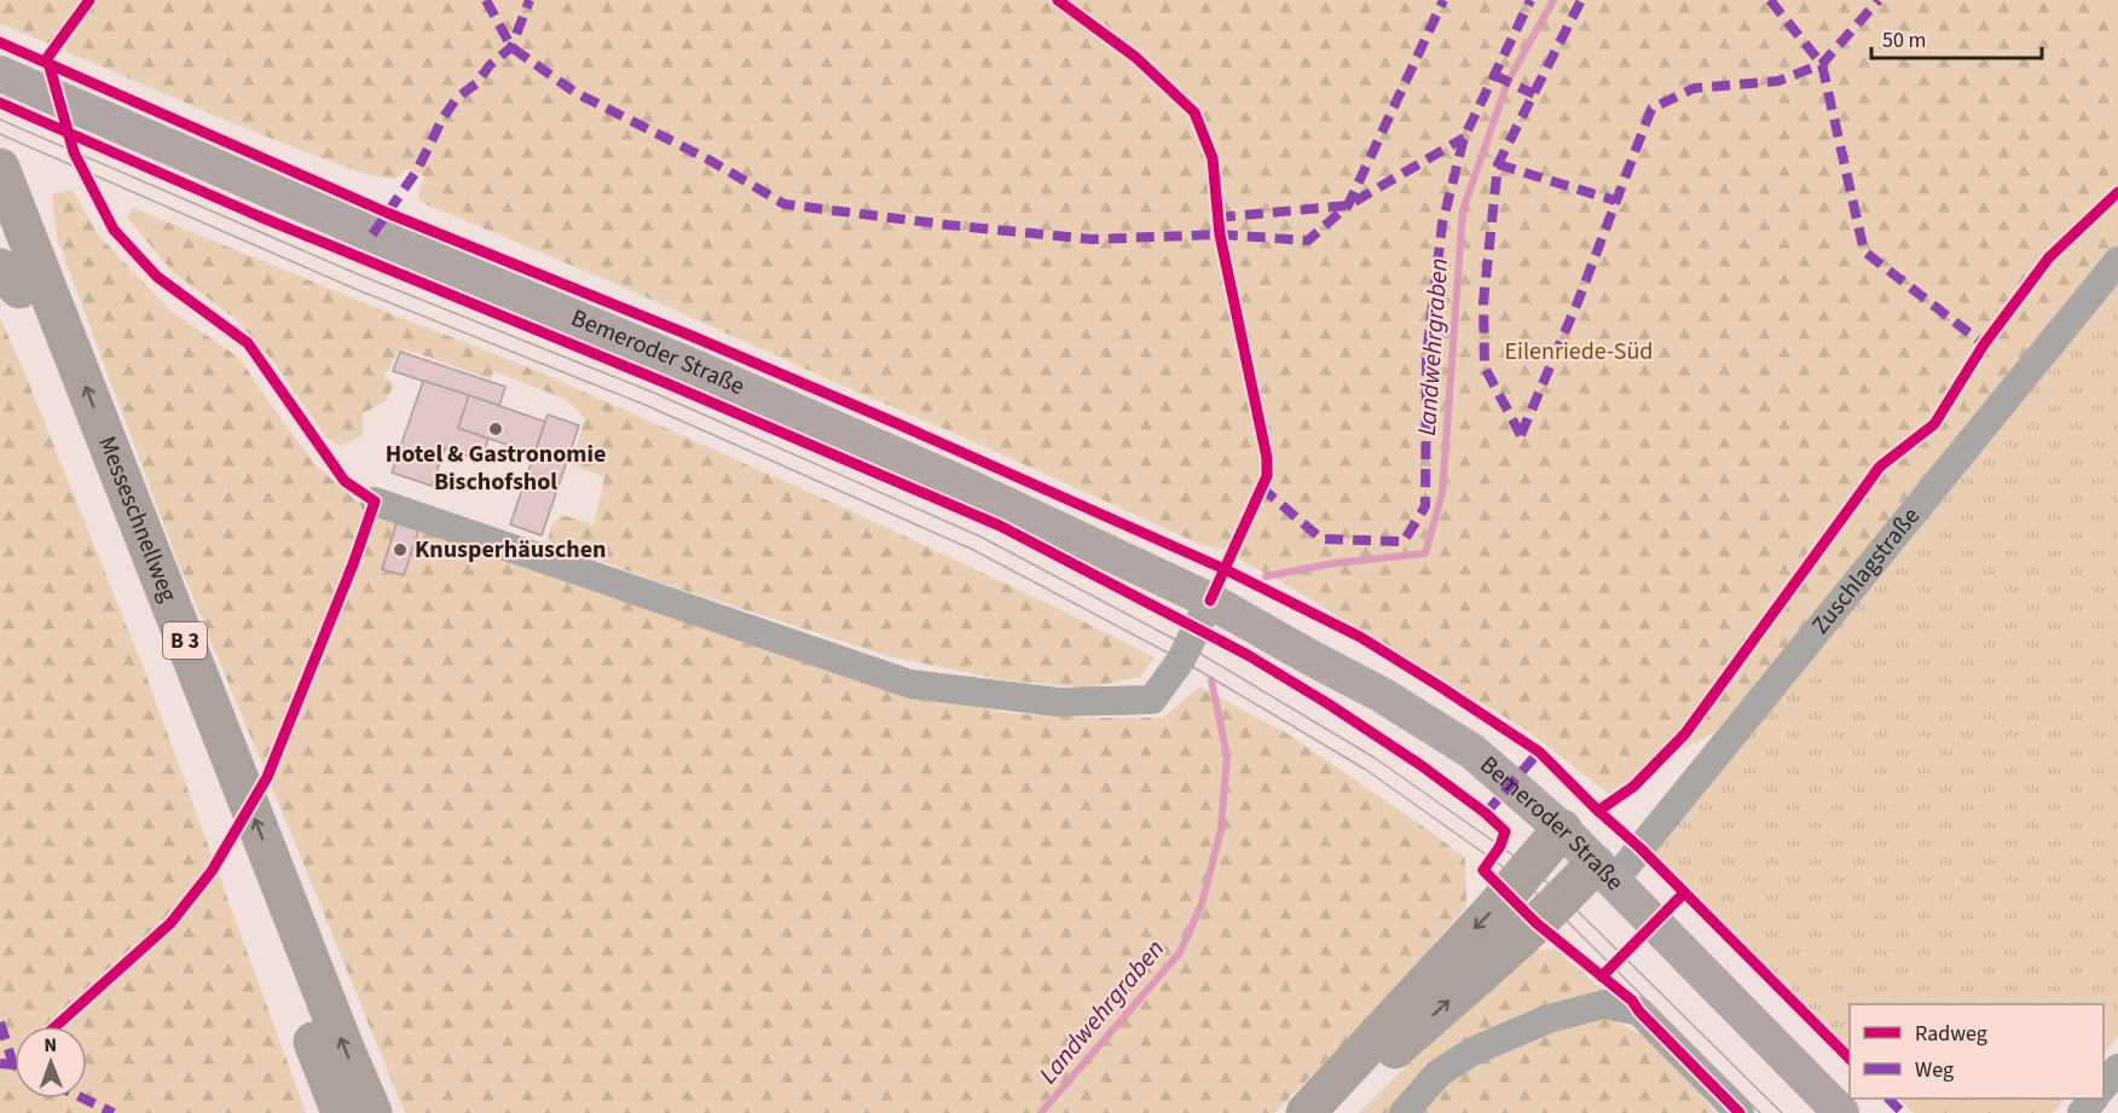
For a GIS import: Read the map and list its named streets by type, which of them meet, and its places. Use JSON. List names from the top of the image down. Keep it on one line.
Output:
{"streets":{"highway":["Messeschnellweg","B 3"],"main road":["Bemeroder Straße"],"street":["Zuschlagstraße"]},"crossings":[["Bemeroder Straße","Zuschlagstraße"]],"water":["Landwehrgraben"],"parks":["Eilenriede-Süd"],"places":["Hotel & Gastronomie Bischofshol","Knusperhäuschen"],"legend":["Radweg","Weg"],"scale_bar":"50 m","north":"top"}
